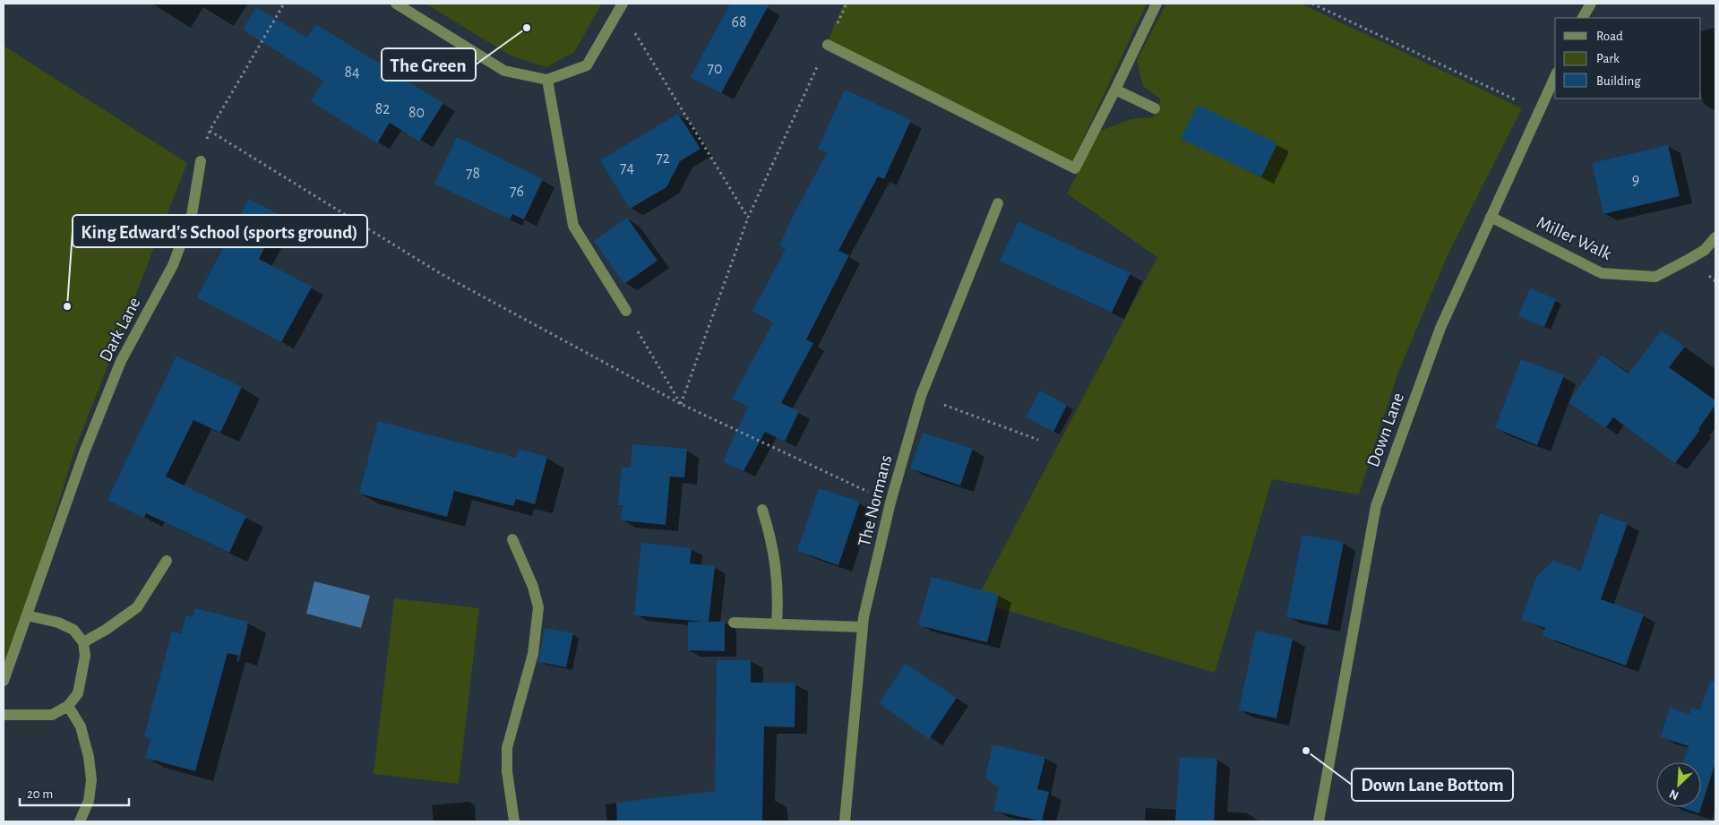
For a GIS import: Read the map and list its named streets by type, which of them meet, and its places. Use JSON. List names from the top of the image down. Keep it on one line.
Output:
{"streets":{"street":["Miller Walk","Dark Lane","Down Lane","The Normans"]},"crossings":[["Miller Walk","Down Lane"]],"places":["The Green","King Edward's School (sports ground)","Down Lane Bottom"],"house_numbers":["68","70","84","82","80","72","74","78","9","76"],"legend":["Road","Park","Building"],"scale_bar":"20 m","north":"bottom left"}
